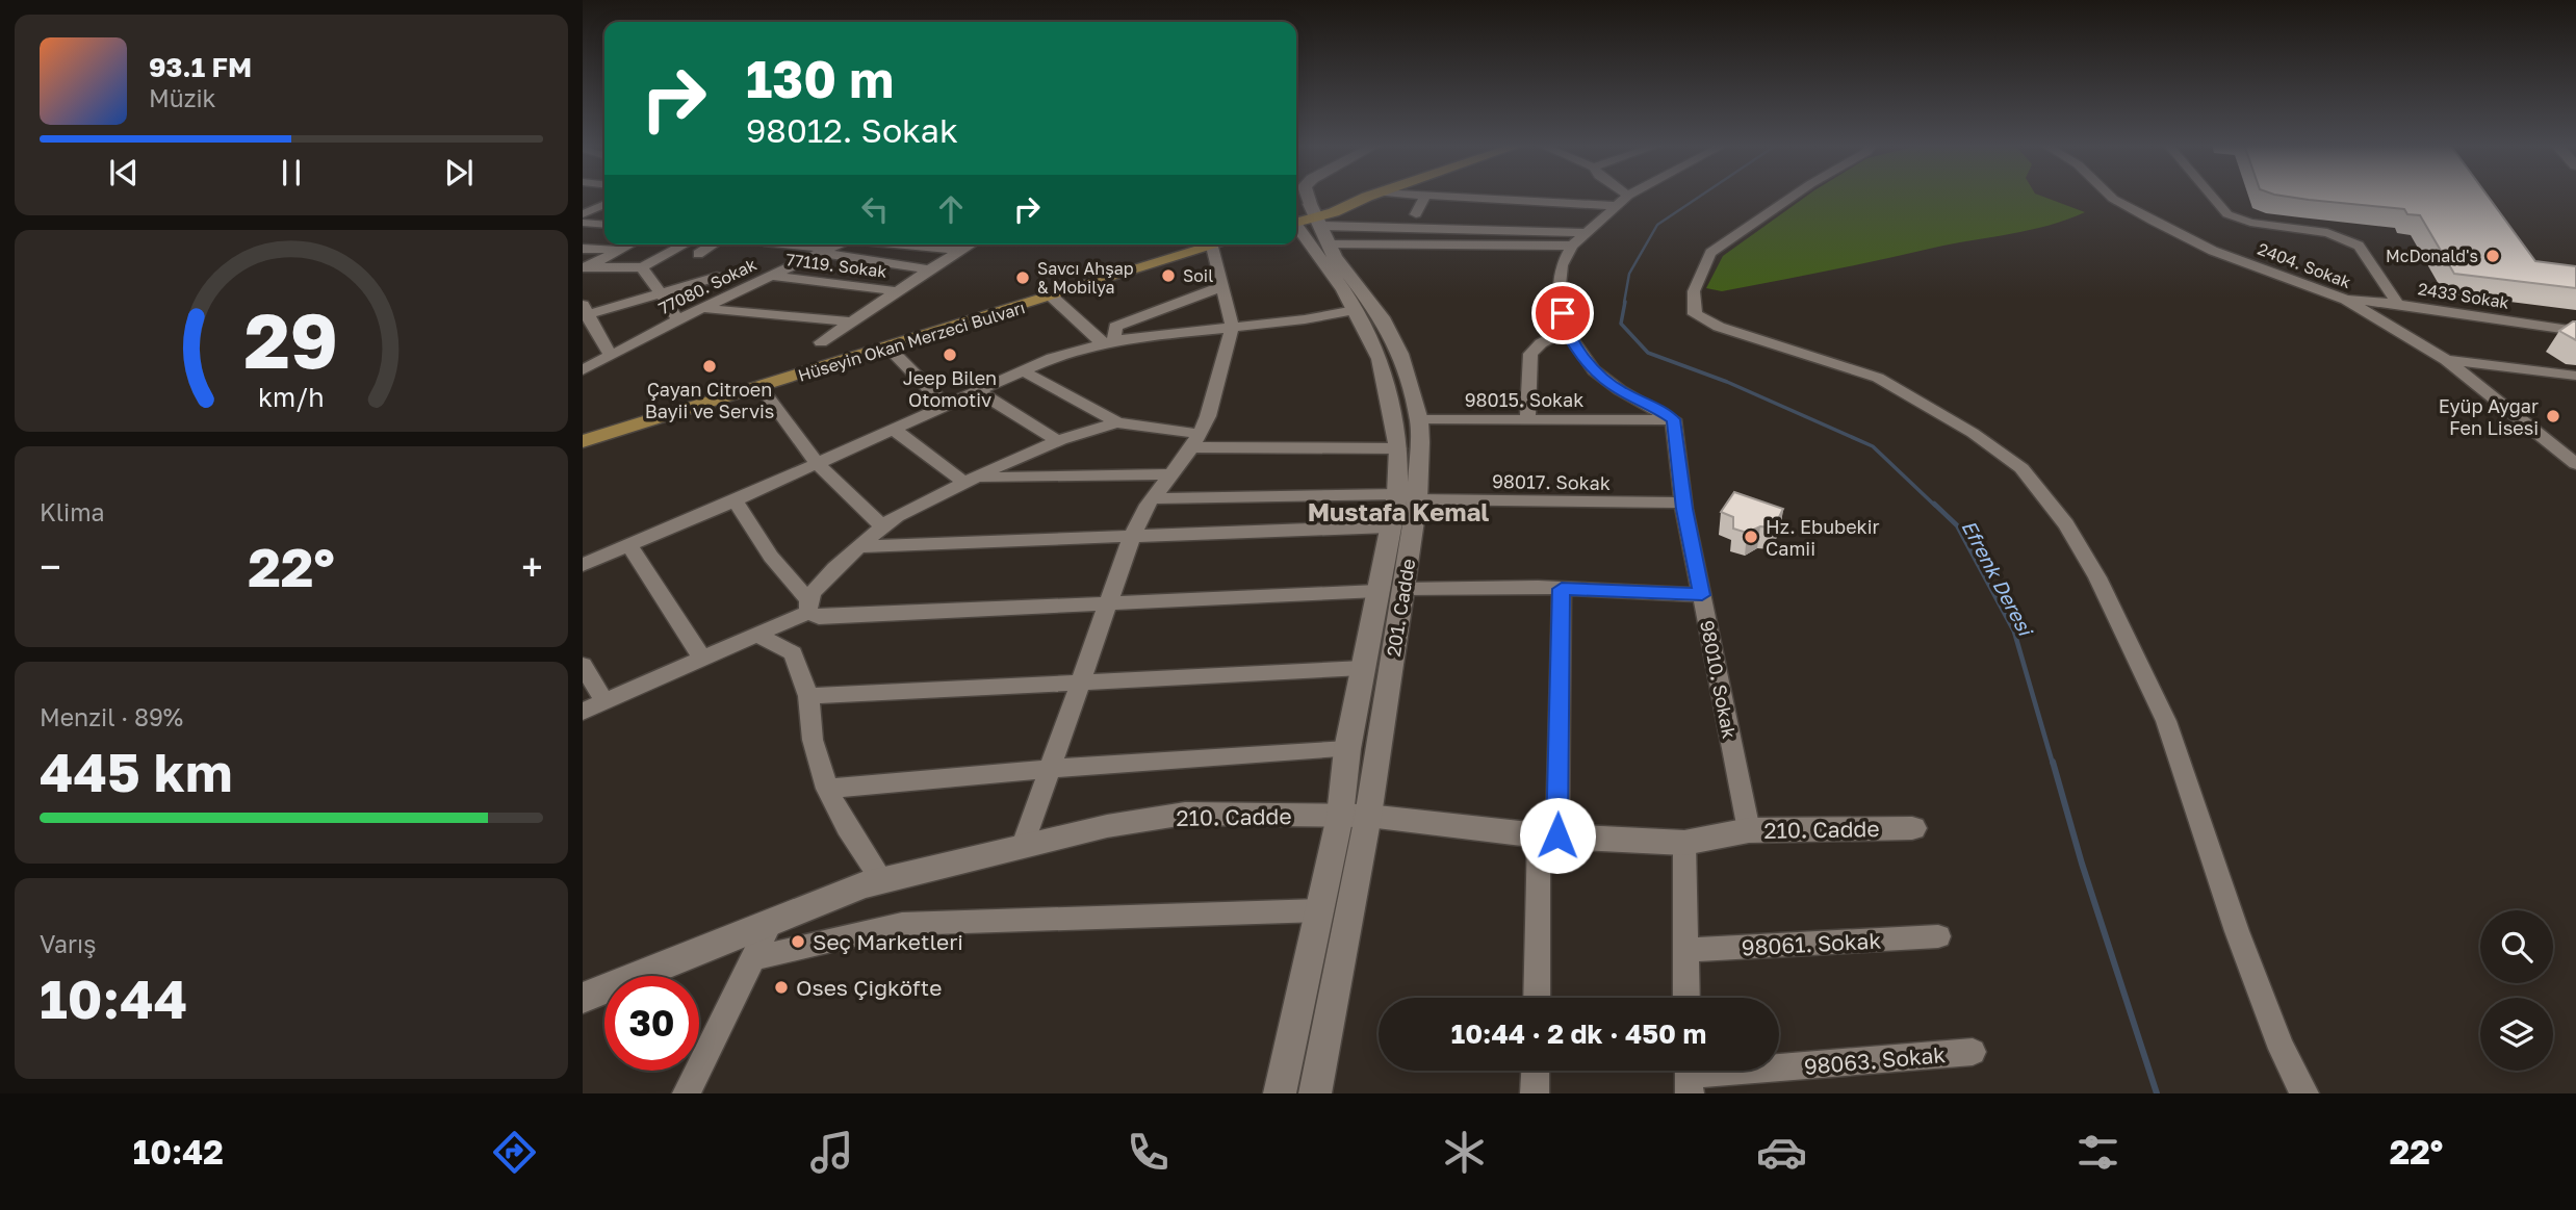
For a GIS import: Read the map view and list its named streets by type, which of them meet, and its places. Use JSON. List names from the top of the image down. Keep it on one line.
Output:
{"streets":{"main road":["Hüseyin Okan Merzeci Bulvarı","201. Cadde","210. Cadde"],"street":["77119. Sokak","2404. Sokak","77080. Sokak","2433 Sokak","98015. Sokak","98017. Sokak","98010. Sokak","98061. Sokak","98063. Sokak"]},"crossings":[["77119. Sokak","77080. Sokak"],["2404. Sokak","2433 Sokak"],["98015. Sokak","201. Cadde"],["98015. Sokak","98010. Sokak"],["98017. Sokak","201. Cadde"],["98017. Sokak","98010. Sokak"],["201. Cadde","210. Cadde"],["98010. Sokak","210. Cadde"]],"districts":["Mustafa Kemal"],"water":["Efrenk Deresi"],"places":["McDonald's","Soil","Savcı Ahşap & Mobilya","Jeep Bilen Otomotiv","Çayan Citroen Bayii ve Servis","Eyüp Aygar Fen Lisesi","Hz. Ebubekir Camii","Seç Marketleri","Oses Çiğköfte"],"page":{"turn":["130 m","98012. Sokak"],"song":["93.1 FM","Müzik"],"tile":["Klima",["Menzil · 89%","445 km"],["Varış","10:44"]],"heat":["−","22°","+"],"limit":"30","trip":"10:44 · 2 dk · 450 m","tabs":["10:42","22°"],"gauge":["29","km/h"]}}
